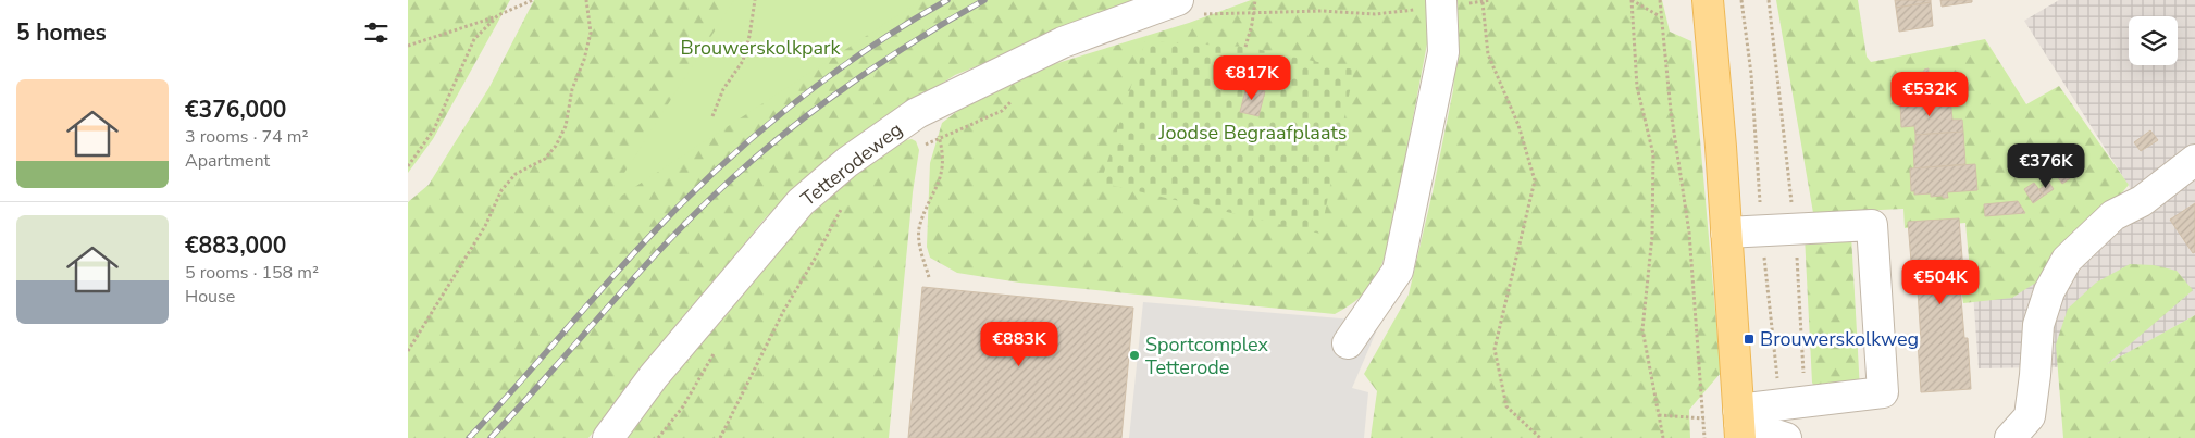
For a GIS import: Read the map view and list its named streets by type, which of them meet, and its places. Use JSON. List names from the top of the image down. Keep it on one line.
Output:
{"streets":{"street":["Tetterodeweg"]},"parks":["Brouwerskolkpark","Joodse Begraafplaats"],"places":{"transit":["Brouwerskolkweg"],"other":["Sportcomplex Tetterode"]},"page":{"heading":"5 homes","price":["€817K","€532K","€376K","€504K","€883K"],"list":[{"name":"€376,000","note":"3 rooms · 74 m² · Apartment"},{"name":"€883,000","note":"5 rooms · 158 m² · House"}]}}
